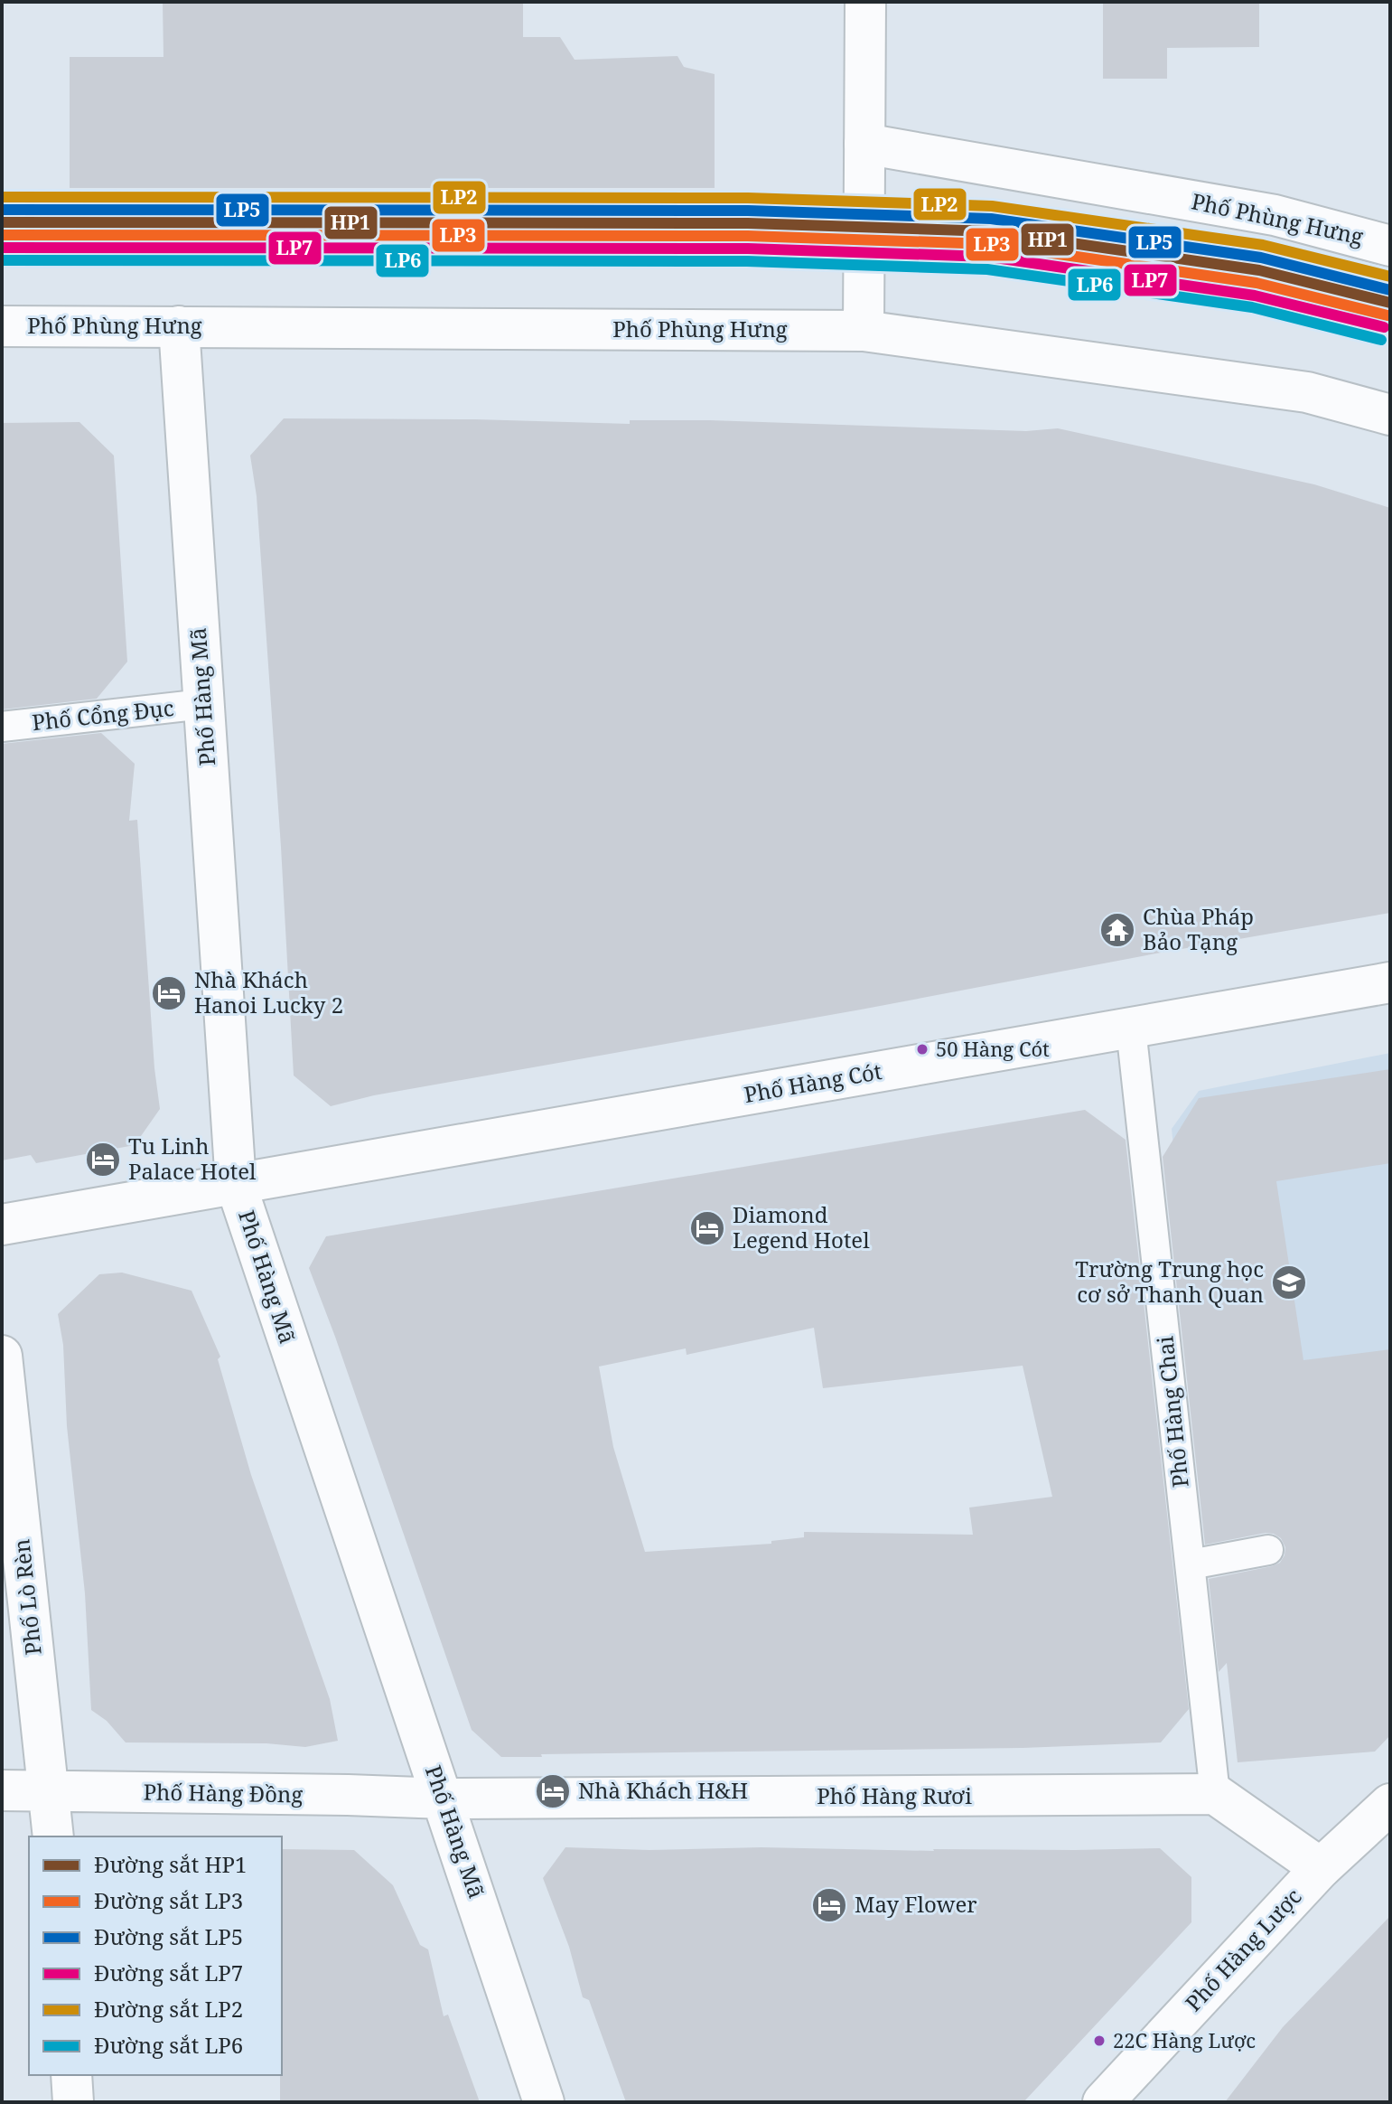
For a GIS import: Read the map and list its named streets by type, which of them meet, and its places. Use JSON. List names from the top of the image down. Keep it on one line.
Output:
{"streets":{"street":["Phố Phùng Hưng","Phố Hàng Mã","Phố Hàng Cót","Phố Lò Rèn","Phố Hàng Đồng","Phố Hàng Rươi","Phố Hàng Lược"],"lane":["Phố Cổng Đục","Phố Hàng Chai"]},"crossings":[["Phố Phùng Hưng","Phố Hàng Mã"],["Phố Hàng Mã","Phố Cổng Đục"],["Phố Hàng Mã","Phố Hàng Cót"],["Phố Hàng Mã","Phố Hàng Đồng"],["Phố Hàng Mã","Phố Hàng Rươi"],["Phố Hàng Cót","Phố Hàng Chai"],["Phố Hàng Chai","Phố Hàng Rươi"],["Phố Lò Rèn","Phố Hàng Đồng"],["Phố Hàng Đồng","Phố Hàng Rươi"]],"places":{"temple":["Chùa Pháp Bảo Tạng"],"hotel":["Nhà Khách Hanoi Lucky 2","Tu Linh Palace Hotel","Diamond Legend Hotel","Nhà Khách H&H","May Flower"],"other":["50 Hàng Cót","22C Hàng Lược"],"school or university":["Trường Trung học cơ sở Thanh Quan"]},"lines":["rail line LP2","rail line LP5","rail line HP1","rail line LP3","rail line LP7","rail line LP6"],"legend":["Đường sắt HP1","Đường sắt LP3","Đường sắt LP5","Đường sắt LP7","Đường sắt LP2","Đường sắt LP6"]}
